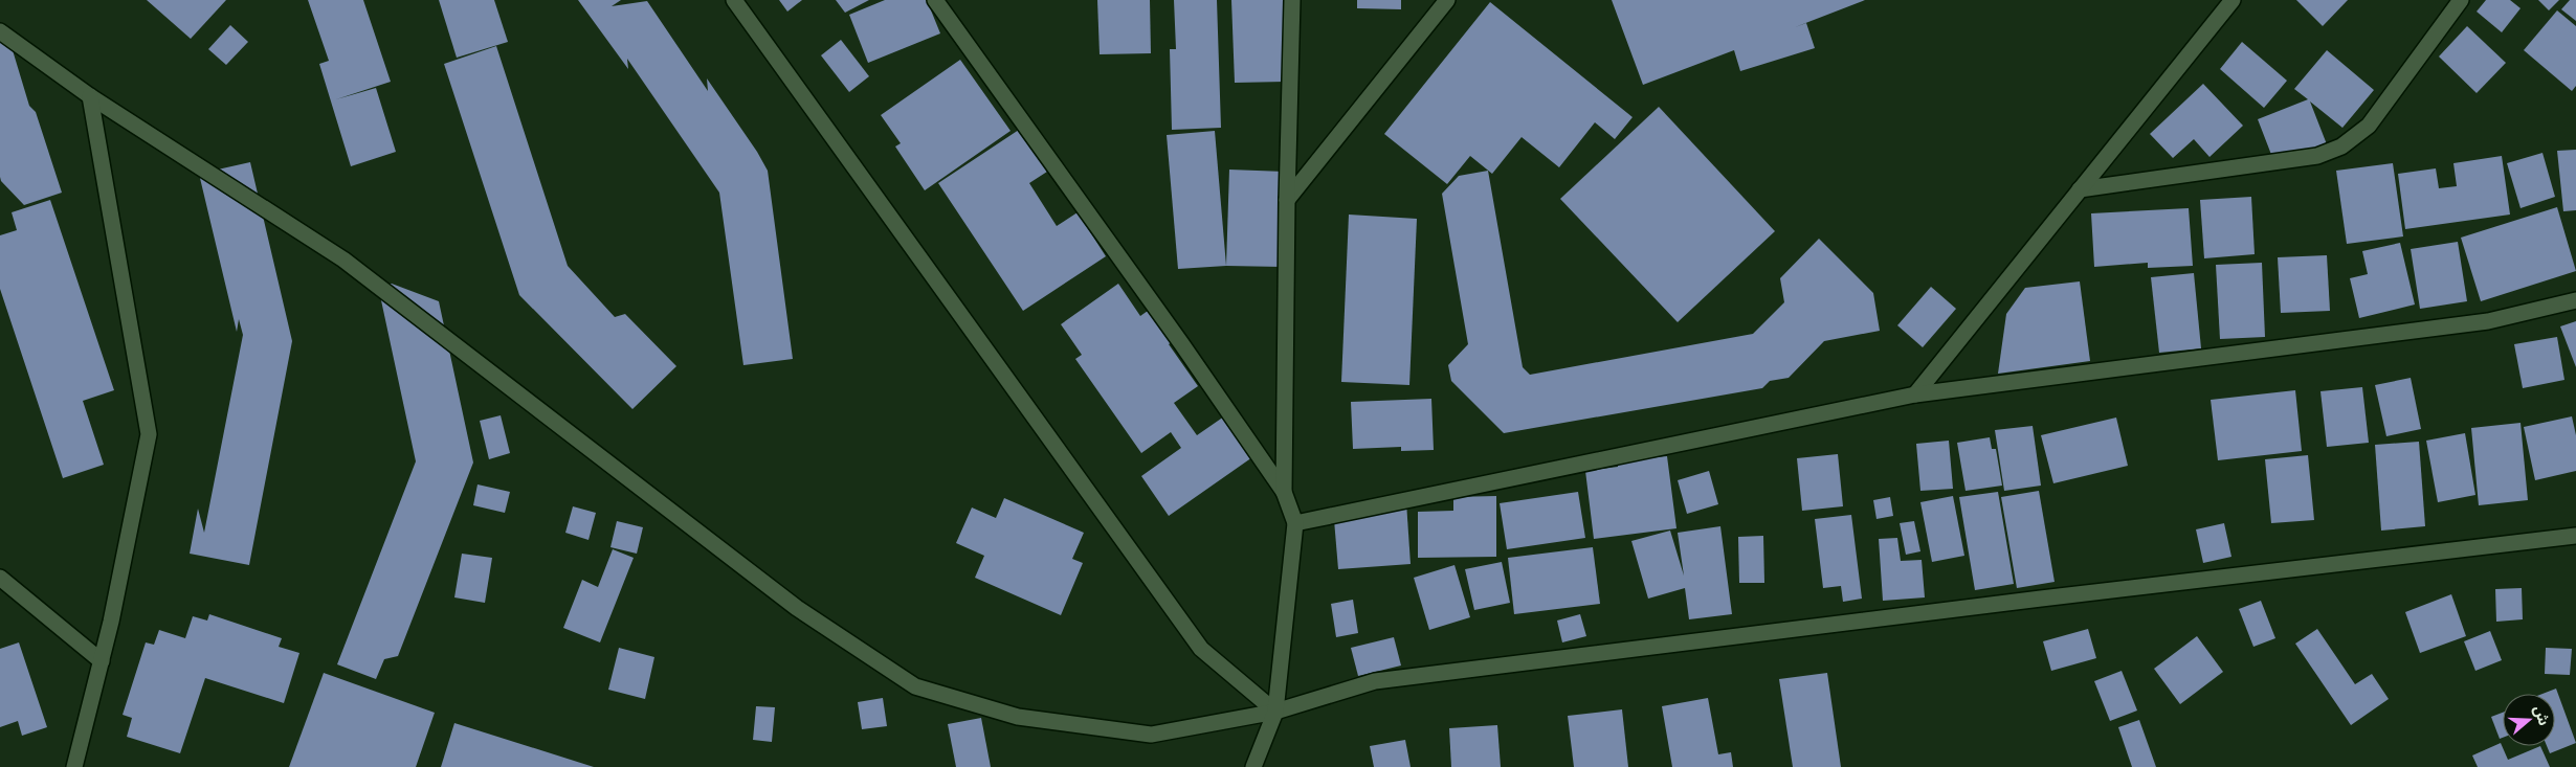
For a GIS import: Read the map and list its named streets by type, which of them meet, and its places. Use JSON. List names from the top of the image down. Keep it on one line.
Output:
{"north":"right"}
